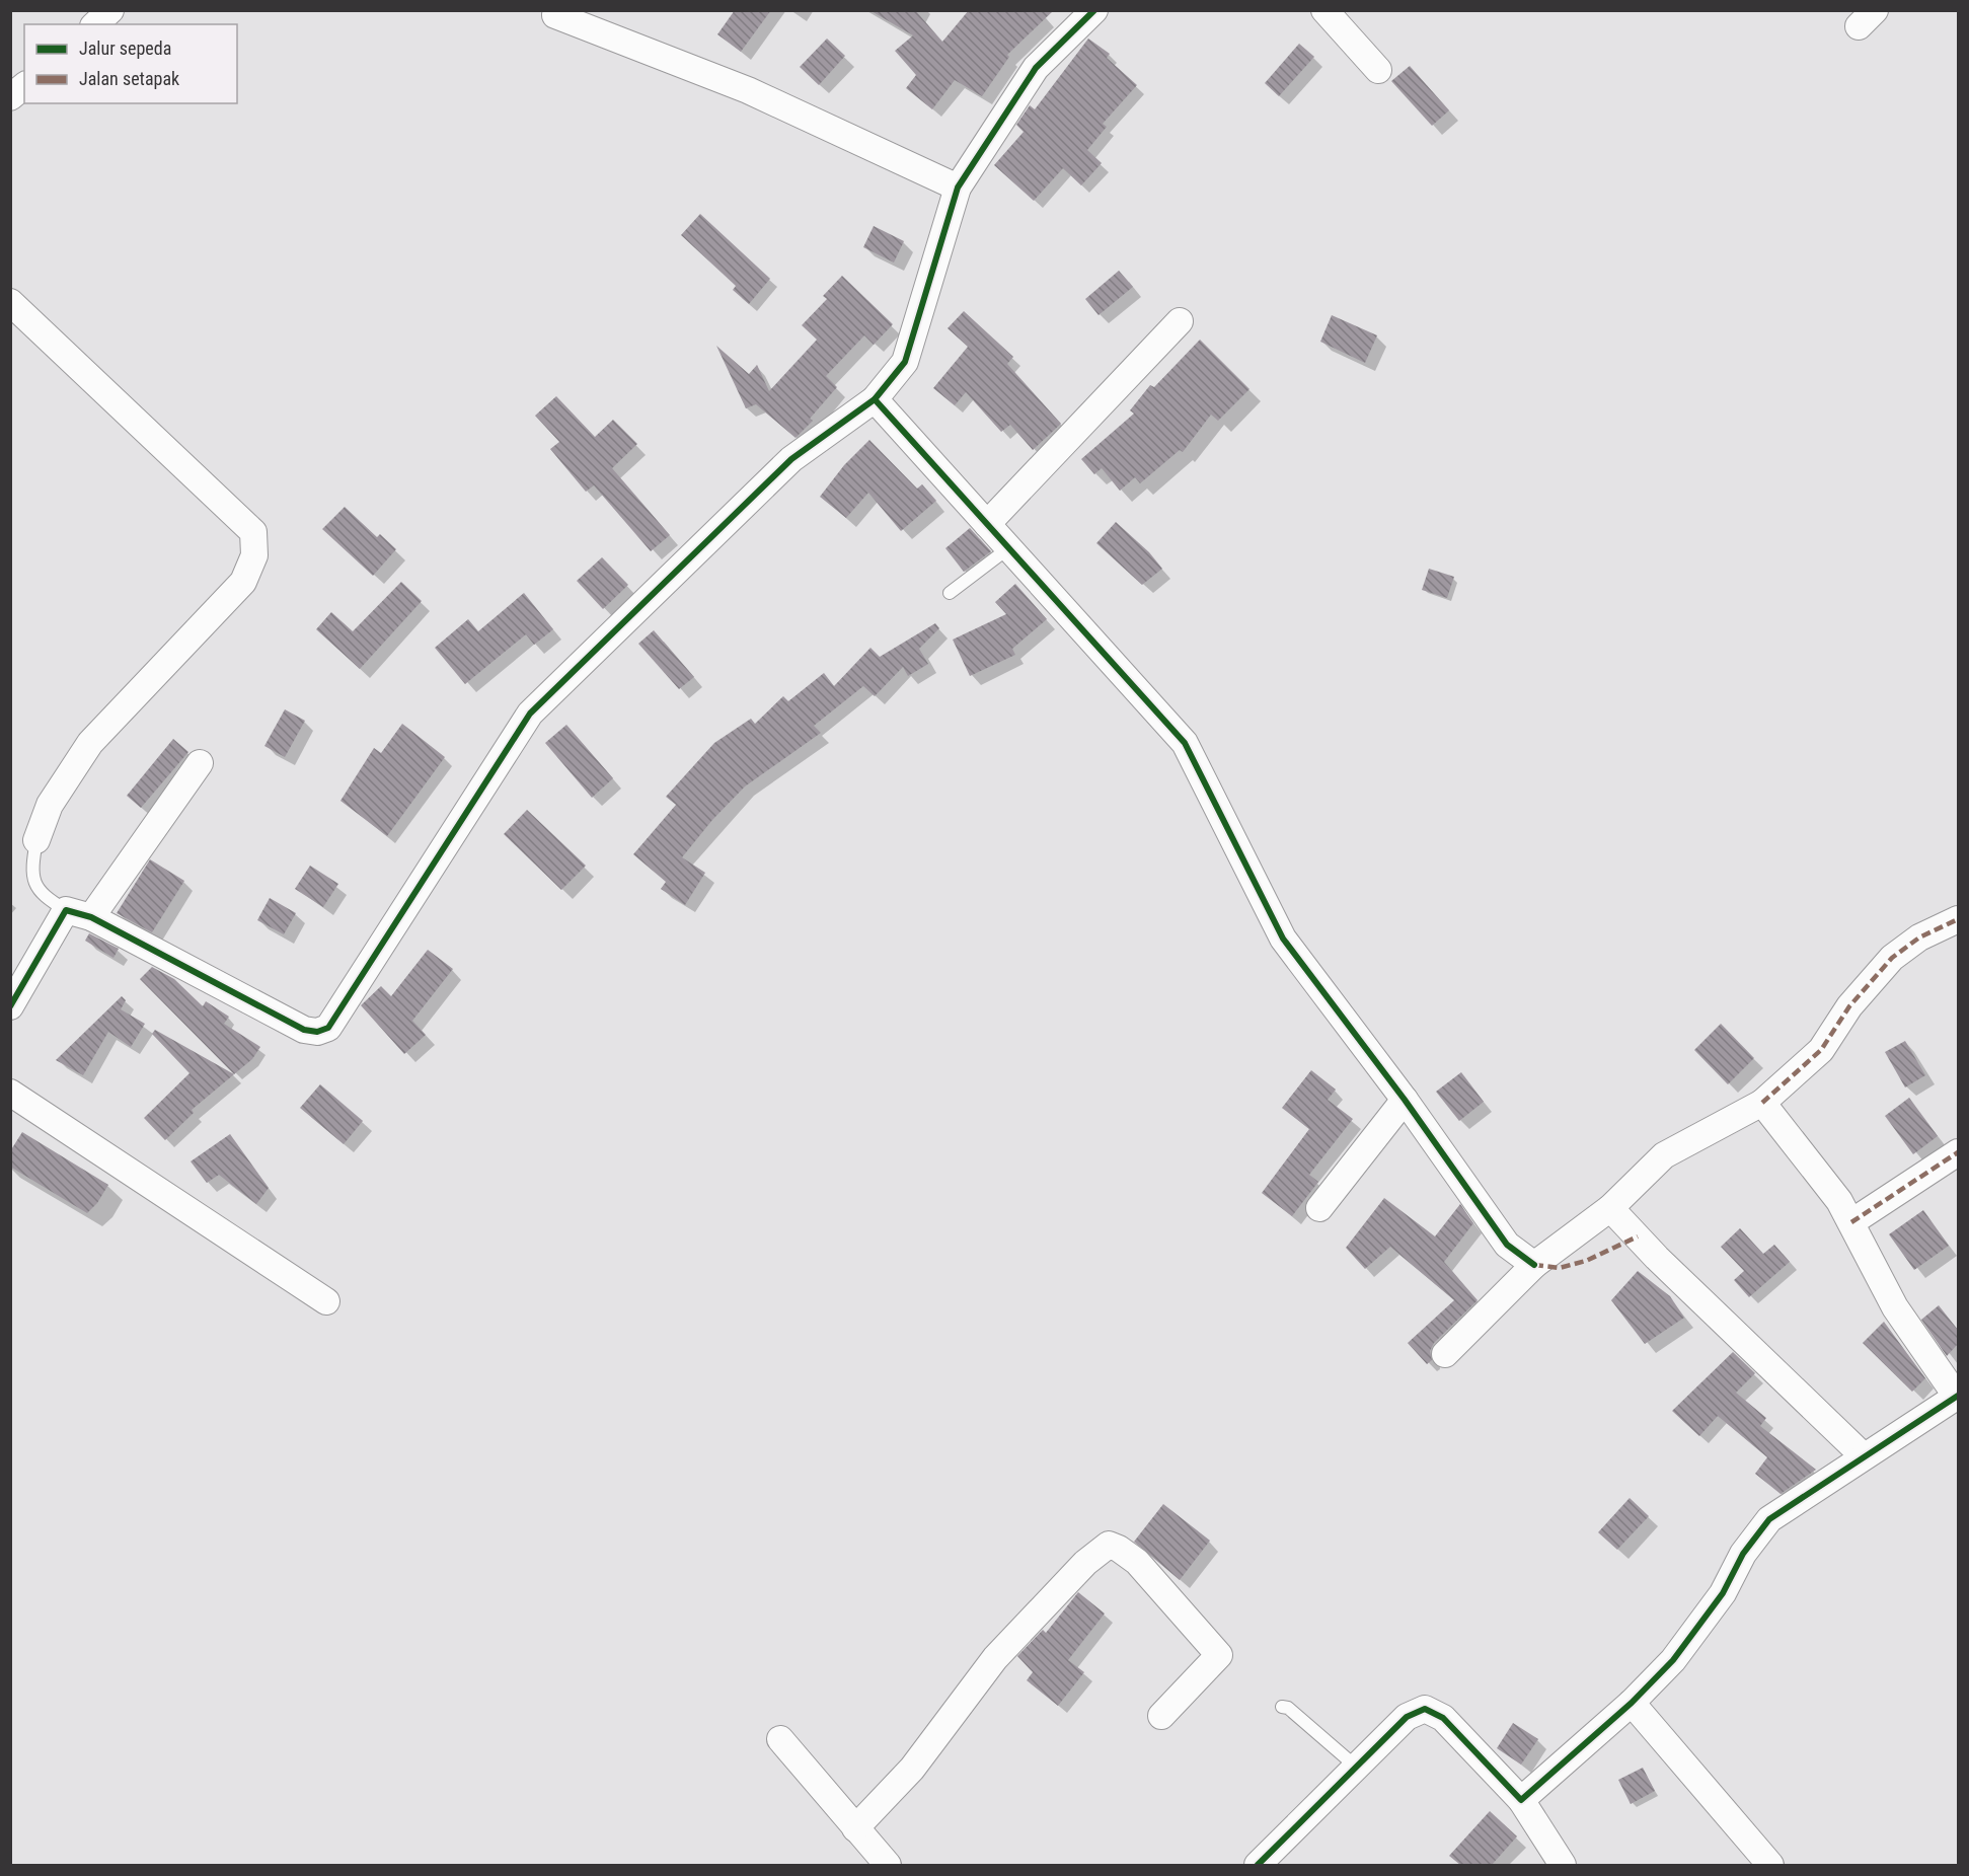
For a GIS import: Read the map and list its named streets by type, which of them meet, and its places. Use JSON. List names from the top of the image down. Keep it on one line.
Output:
{"legend":["Jalur sepeda","Jalan setapak"]}
